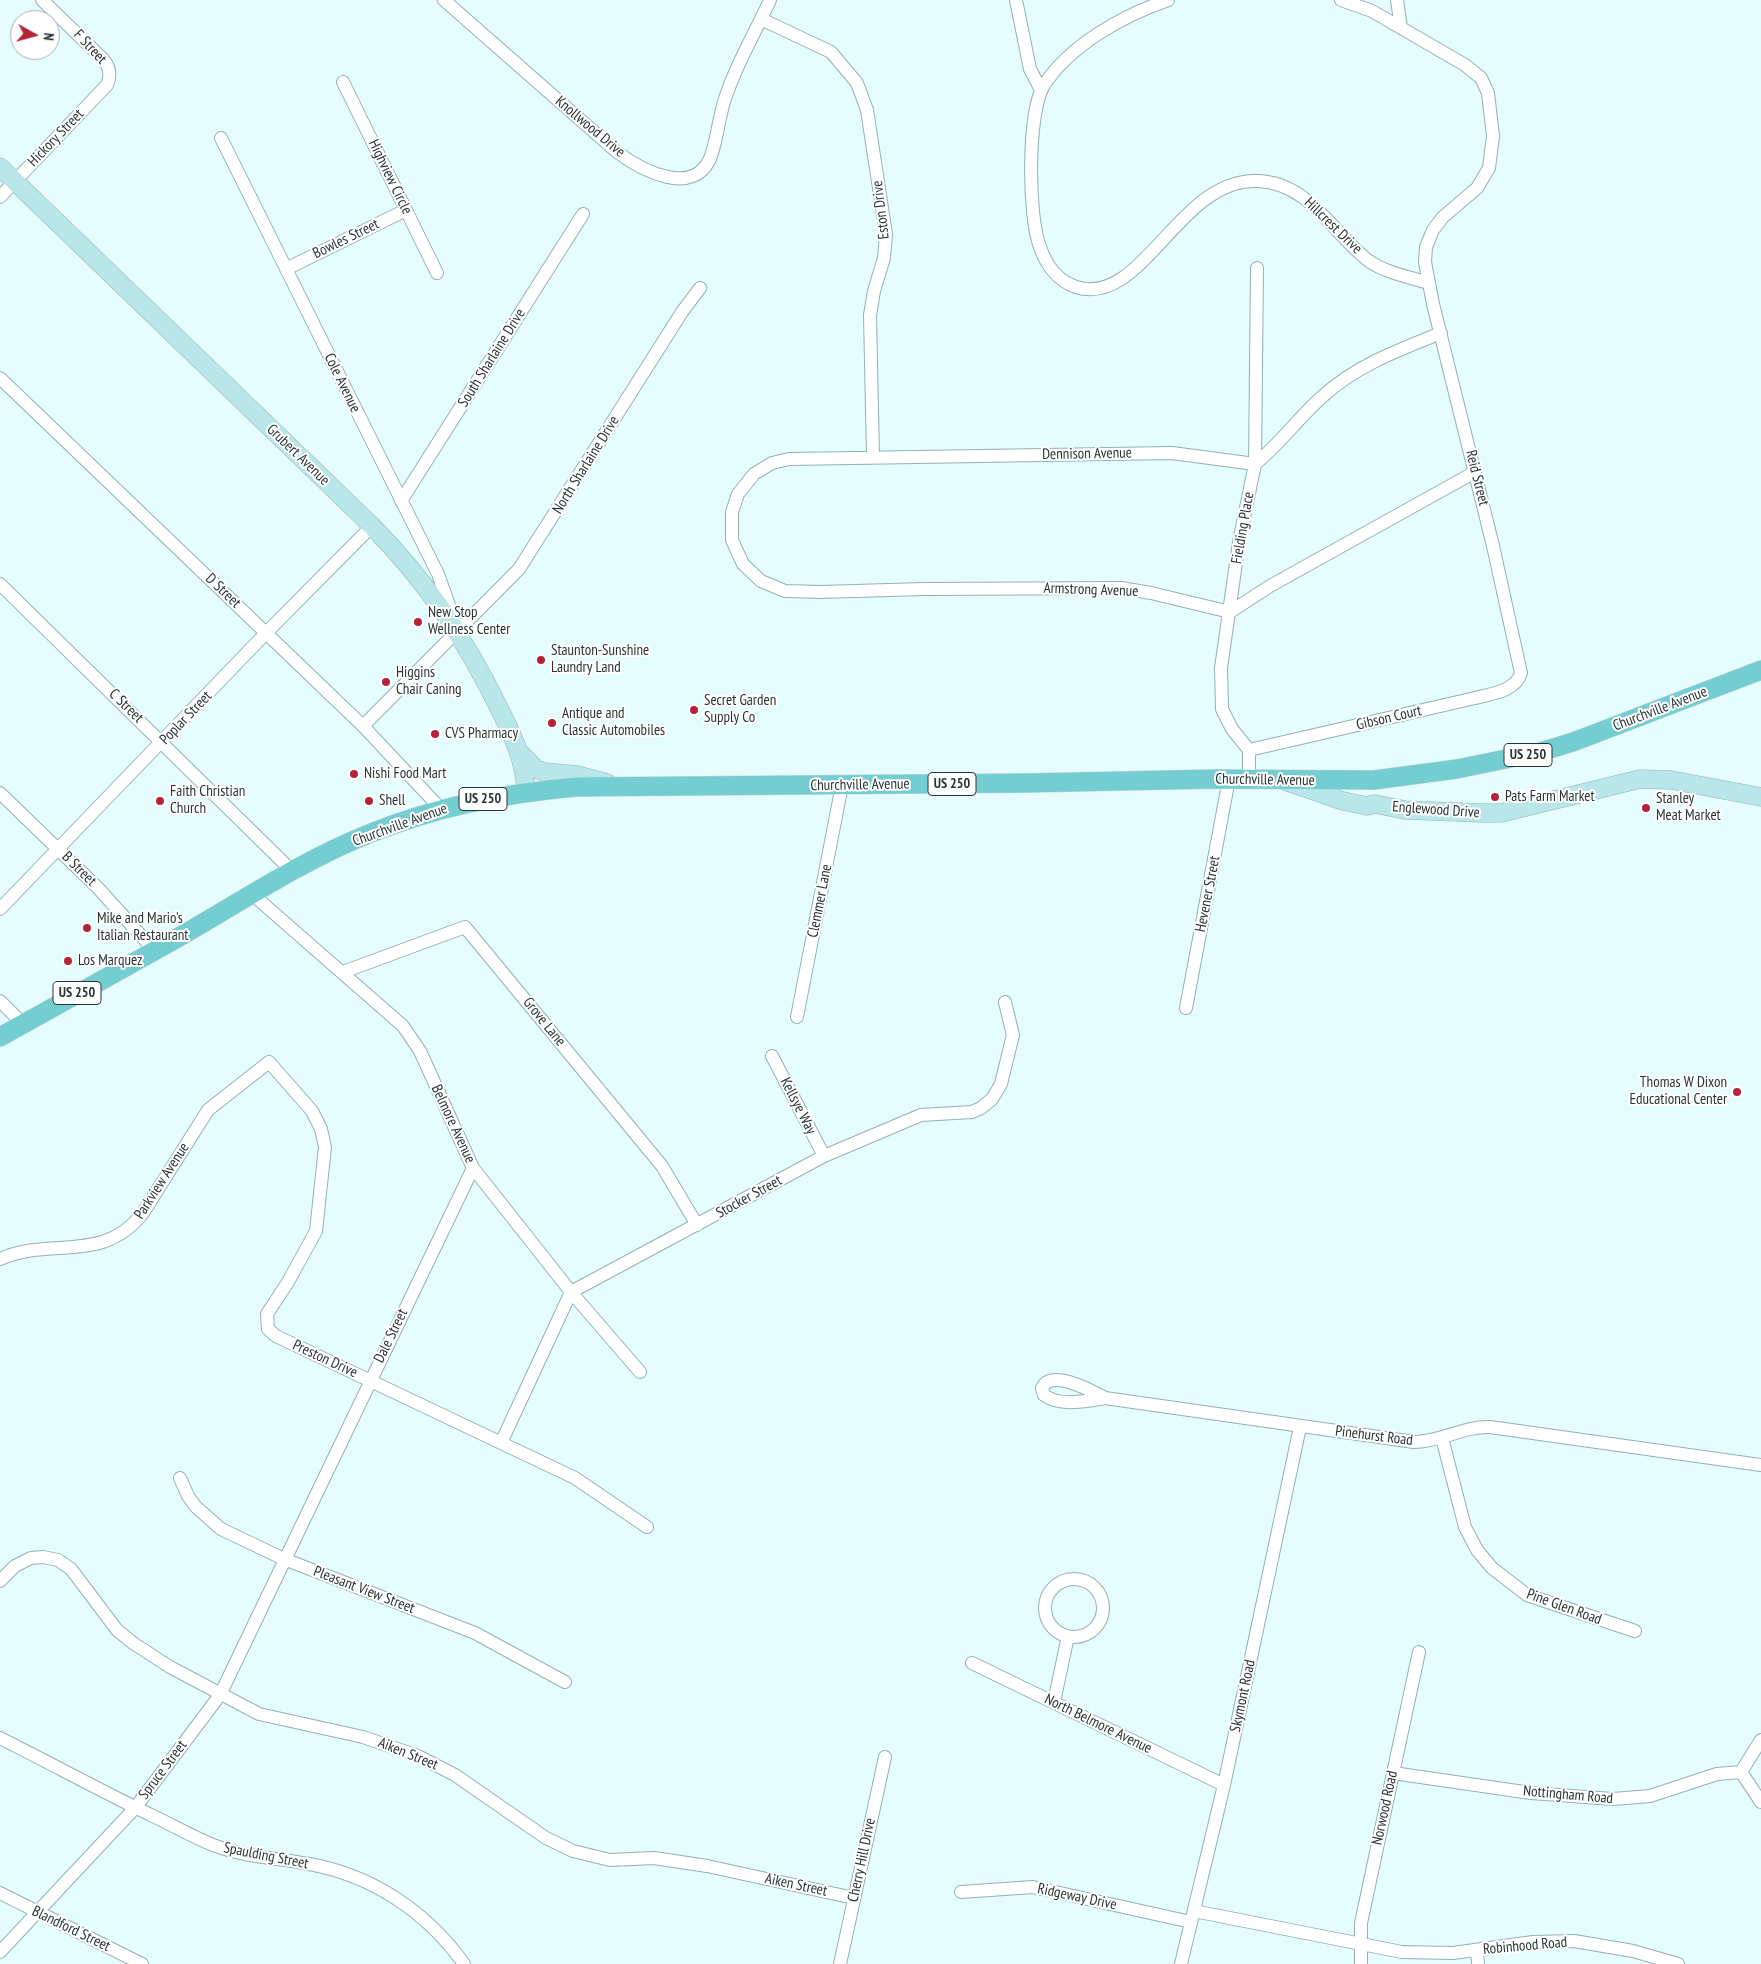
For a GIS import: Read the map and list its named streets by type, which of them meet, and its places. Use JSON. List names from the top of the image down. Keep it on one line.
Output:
{"streets":{"main road":["Churchville Avenue","US 250"],"street":["F Street","Knollwood Drive","Hickory Street","Highview Circle","Eston Drive","Hillcrest Drive","Bowles Street","South Sharlaine Drive","Cole Avenue","Dennison Avenue","Grubert Avenue","North Sharlaine Drive","Reid Street","Fielding Place","Armstrong Avenue","D Street","C Street","Poplar Street","Gibson Court","Englewood Drive","B Street","Hevener Street","Clemmer Lane","Grove Lane","Kellsye Way","Belmore Avenue","Parkview Avenue","Stocker Street","Dale Street","Preston Drive","Pinehurst Road","Pleasant View Street","Pine Glen Road","Skymont Road","North Belmore Avenue","Aiken Street","Spruce Street","Nottingham Road","Norwood Road","Spaulding Street","Cherry Hill Drive","Ridgeway Drive","Blandford Street","Robinhood Road"]},"crossings":[["F Street","Hickory Street"],["Knollwood Drive","Eston Drive"],["Hickory Street","Grubert Avenue"],["Highview Circle","Bowles Street"],["Eston Drive","Dennison Avenue"],["Hillcrest Drive","Reid Street"],["Bowles Street","Cole Avenue"],["South Sharlaine Drive","Cole Avenue"],["Cole Avenue","Grubert Avenue"],["Cole Avenue","North Sharlaine Drive"],["Dennison Avenue","Fielding Place"],["Dennison Avenue","Armstrong Avenue"],["Grubert Avenue","North Sharlaine Drive"],["Grubert Avenue","Churchville Avenue"],["Grubert Avenue","Poplar Street"],["North Sharlaine Drive","D Street"],["Reid Street","Gibson Court"],["Fielding Place","Armstrong Avenue"],["Fielding Place","Gibson Court"],["D Street","Churchville Avenue"],["D Street","Poplar Street"],["C Street","Churchville Avenue"],["C Street","Poplar Street"],["Churchville Avenue","Englewood Drive"],["Churchville Avenue","B Street"],["Churchville Avenue","Hevener Street"],["Churchville Avenue","Clemmer Lane"],["Churchville Avenue","Belmore Avenue"],["Poplar Street","B Street"],["Grove Lane","Belmore Avenue"],["Grove Lane","Stocker Street"],["Kellsye Way","Stocker Street"],["Belmore Avenue","Stocker Street"],["Belmore Avenue","Dale Street"],["Parkview Avenue","Preston Drive"],["Dale Street","Preston Drive"],["Dale Street","Pleasant View Street"],["Dale Street","Spruce Street"],["Pinehurst Road","Pine Glen Road"],["Pinehurst Road","Skymont Road"],["Pleasant View Street","Spruce Street"],["Skymont Road","North Belmore Avenue"],["Skymont Road","Ridgeway Drive"],["Skymont Road","Robinhood Road"],["Aiken Street","Spruce Street"],["Aiken Street","Cherry Hill Drive"],["Spruce Street","Spaulding Street"],["Spruce Street","Blandford Street"],["Nottingham Road","Norwood Road"],["Norwood Road","Robinhood Road"],["Ridgeway Drive","Robinhood Road"]],"places":["New Stop Wellness Center","Staunton-Sunshine Laundry Land","Higgins Chair Caning","Secret Garden Supply Co","Antique and Classic Automobiles","CVS Pharmacy","Nishi Food Mart","Pats Farm Market","Faith Christian Church","Shell","Stanley Meat Market","Mike and Mario's Italian Restaurant","Los Marquez","Thomas W Dixon Educational Center"],"north":"right"}
